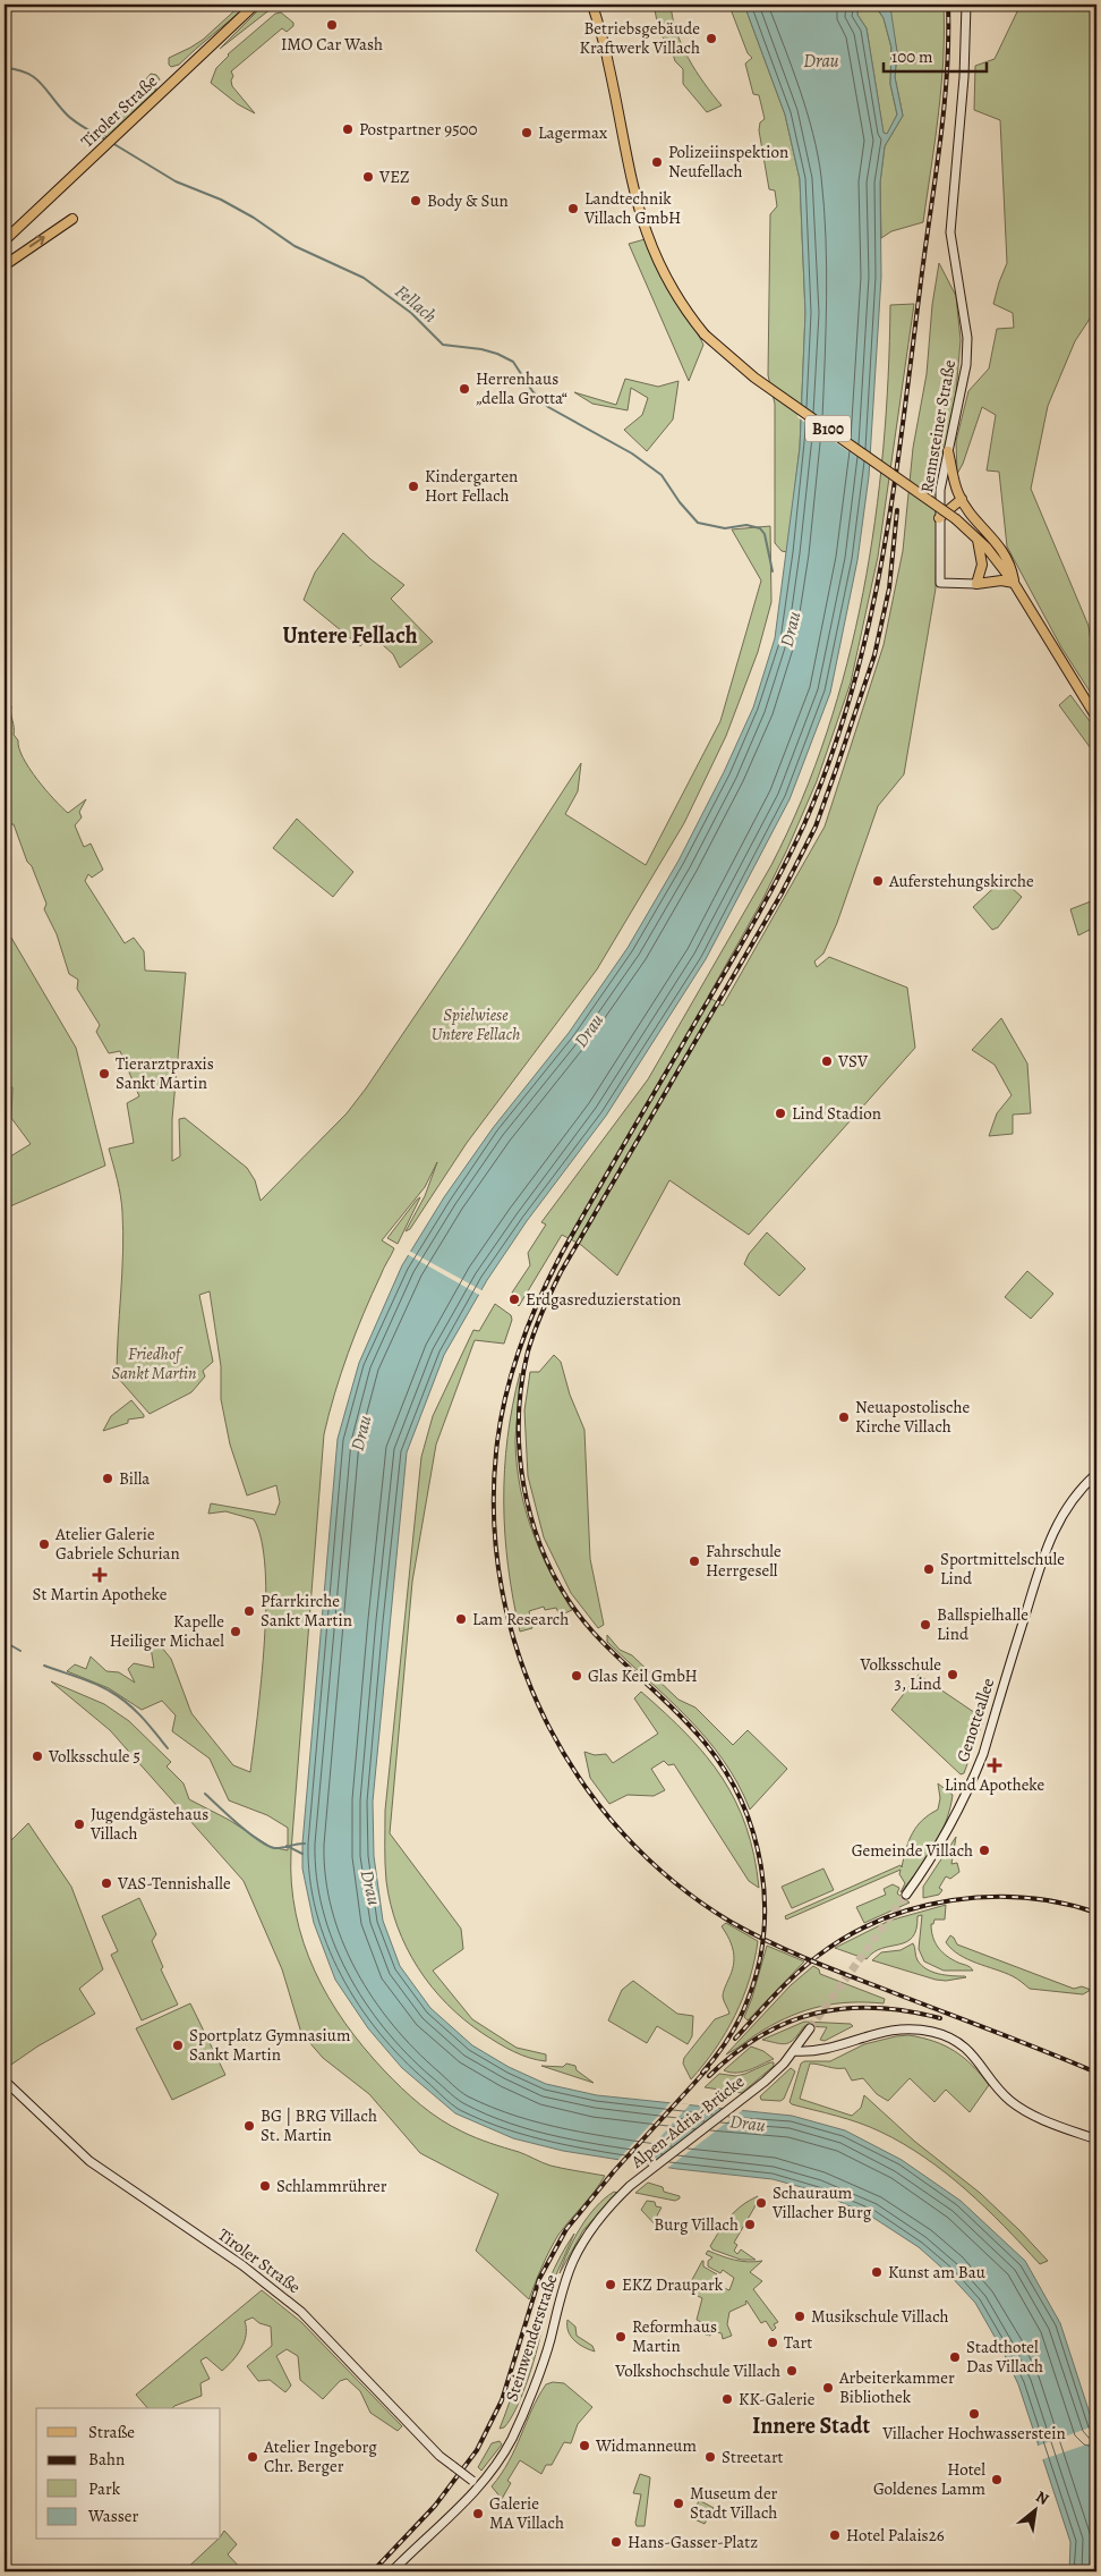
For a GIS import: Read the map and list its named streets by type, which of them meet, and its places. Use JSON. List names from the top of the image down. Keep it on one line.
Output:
{"streets":{"main road":["Tiroler Straße","Rennsteiner Straße","B100","Genotteallee","Alpen-Adria-Brücke","Steinwenderstraße"]},"crossings":[["Tiroler Straße","Steinwenderstraße"],["Alpen-Adria-Brücke","Steinwenderstraße"]],"districts":["Untere Fellach","Innere Stadt"],"water":["Drau","Fellach"],"parks":["Spielwiese Untere Fellach","Friedhof Sankt Martin"],"places":{"other":["IMO Car Wash","Betriebsgebäude Kraftwerk Villach","Postpartner 9500","Lagermax","Polizeiinspektion Neufellach","VEZ","Body & Sun","Landtechnik Villach GmbH","Herrenhaus „della Grotta“","Kindergarten Hort Fellach","Auferstehungskirche","VSV","Tierarztpraxis Sankt Martin","Lind Stadion","Erdgasreduzierstation","Neuapostolische Kirche Villach","Billa","Atelier Galerie Gabriele Schurian","Fahrschule Herrgesell","Sportmittelschule Lind","Pfarrkirche Sankt Martin","Lam Research","Ballspielhalle Lind","Kapelle Heiliger Michael","Volksschule 3, Lind","Glas Keil GmbH","Volksschule 5","Jugendgästehaus Villach","Gemeinde Villach","VAS-Tennishalle","Sportplatz Gymnasium Sankt Martin","BG | BRG Villach St. Martin","Schlammrührer","Schauraum Villacher Burg","Burg Villach","Kunst am Bau","EKZ Draupark","Musikschule Villach","Reformhaus Martin","Tart","Stadthotel Das Villach","Volkshochschule Villach","Arbeiterkammer Bibliothek","KK-Galerie","Villacher Hochwasserstein","Widmanneum","Atelier Ingeborg Chr. Berger","Streetart","Hotel Goldenes Lamm","Museum der Stadt Villach","Galerie MA Villach","Hotel Palais26","Hans-Gasser-Platz"],"health":["St Martin Apotheke","Lind Apotheke"]},"legend":["Straße","Bahn","Park","Wasser"],"scale_bar":"100 m","north":"top right"}
